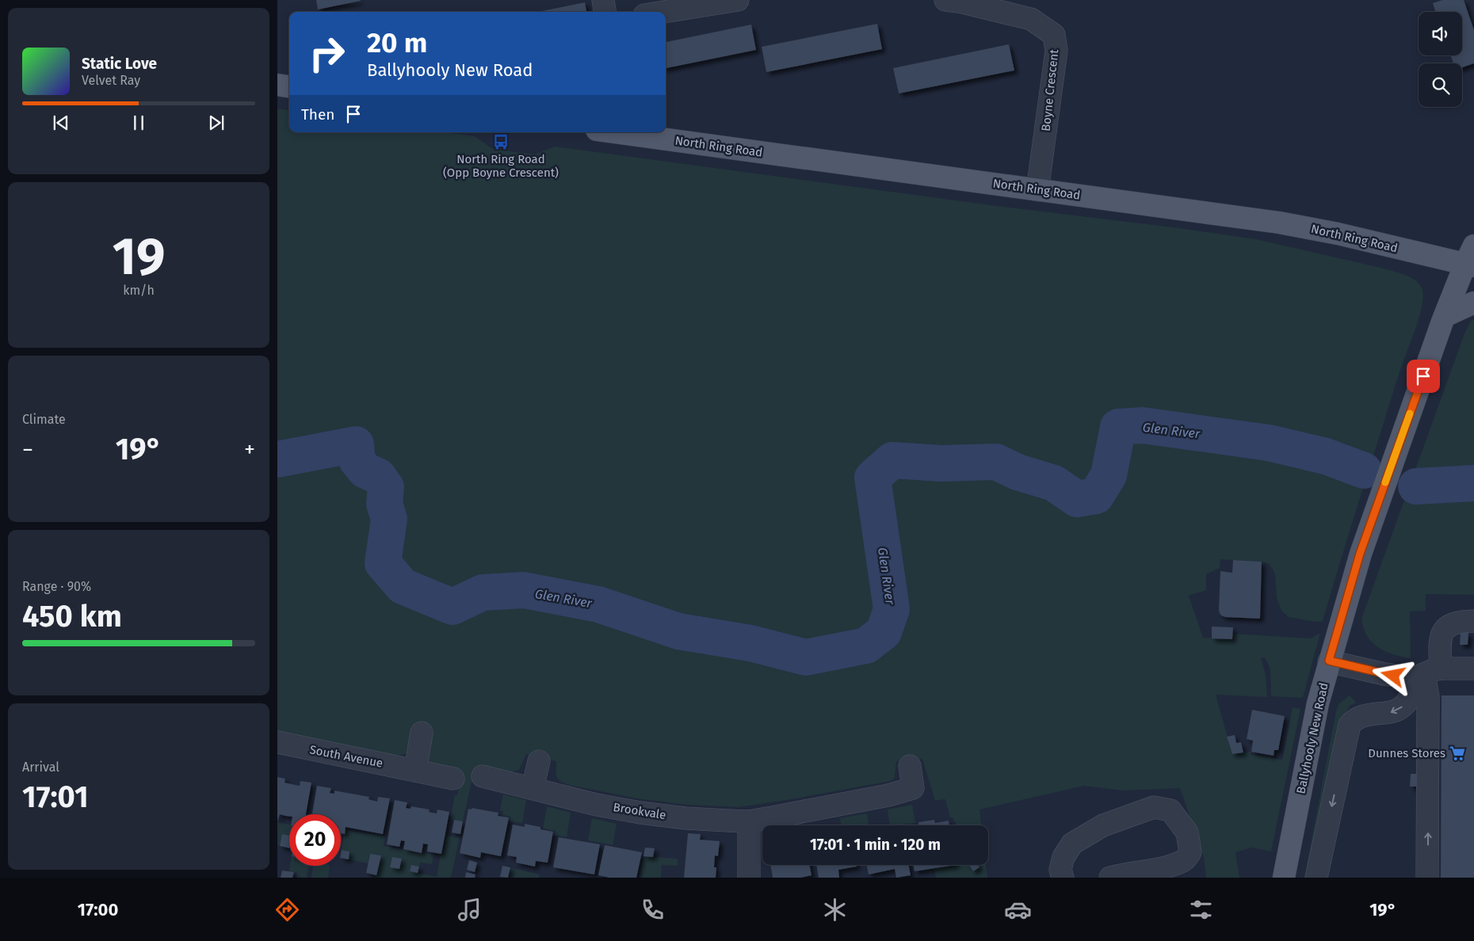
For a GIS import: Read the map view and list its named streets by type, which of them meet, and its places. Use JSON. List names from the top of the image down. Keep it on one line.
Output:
{"streets":{"main road":["North Ring Road","Ballyhooly New Road"],"street":["Boyne Crescent","South Avenue","Brookvale"]},"crossings":[["Boyne Crescent","North Ring Road"],["North Ring Road","Ballyhooly New Road"]],"water":["Glen River"],"places":{"bus stop":["North Ring Road (Opp Boyne Crescent)"],"supermarket":["Dunnes Stores"]},"page":{"turn":["20 m","Ballyhooly New Road"],"song":["Static Love","Velvet Ray"],"then":"Then","tile":[["19","km/h"],"Climate",["Range · 90%","450 km"],["Arrival","17:01"]],"heat":["−","19°","+"],"limit":"20","trip":"17:01 · 1 min · 120 m","tabs":["17:00","19°"]}}
